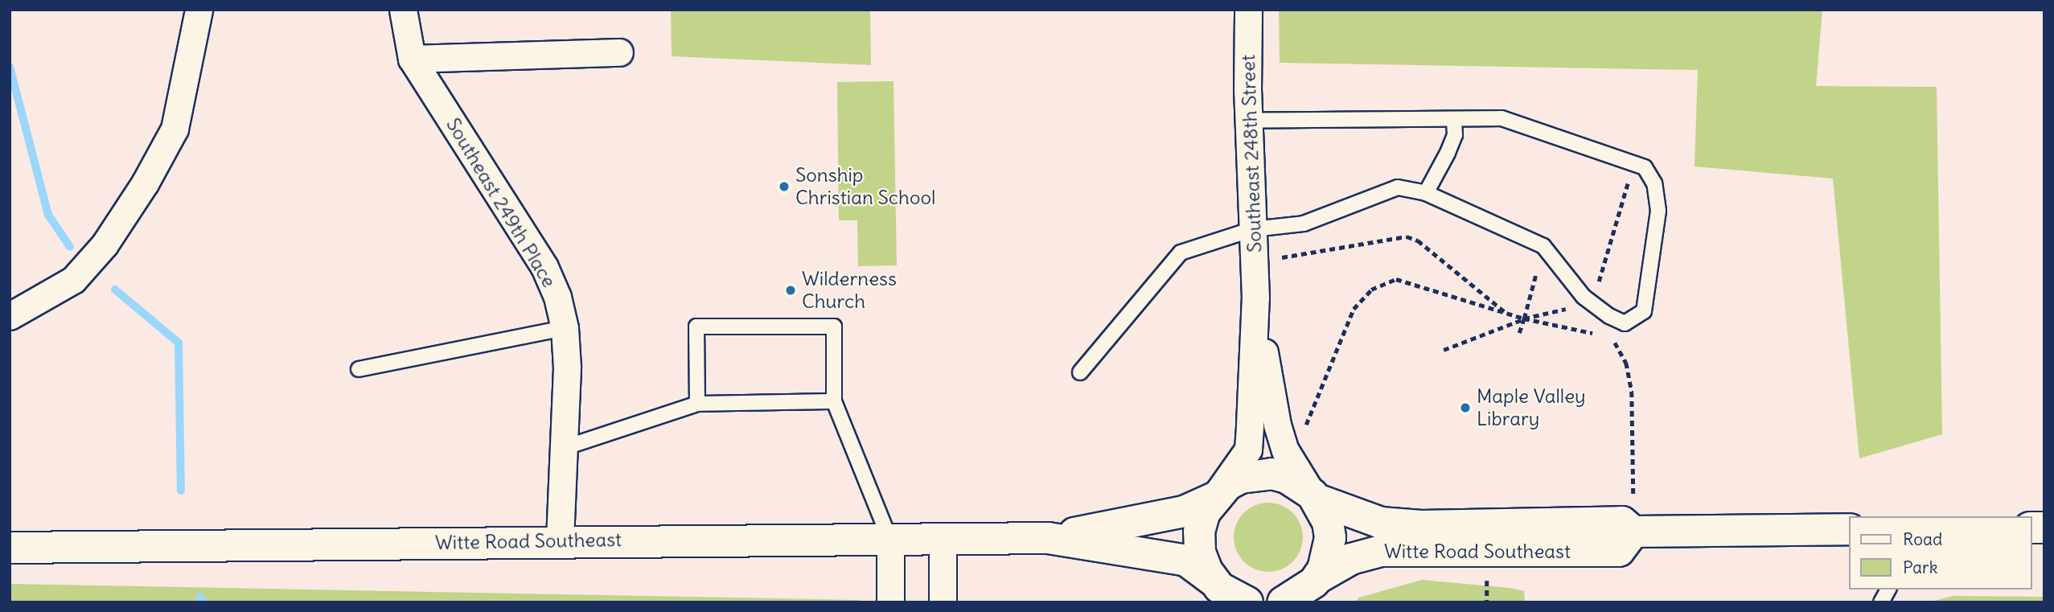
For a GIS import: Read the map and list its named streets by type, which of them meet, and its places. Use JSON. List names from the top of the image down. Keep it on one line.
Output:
{"streets":{"street":["Southeast 248th Street","Southeast 249th Place","Witte Road Southeast"]},"crossings":[["Southeast 248th Street","Witte Road Southeast"],["Southeast 249th Place","Witte Road Southeast"]],"places":["Sonship Christian School","Wilderness Church","Maple Valley Library"],"legend":["Road","Park"]}
